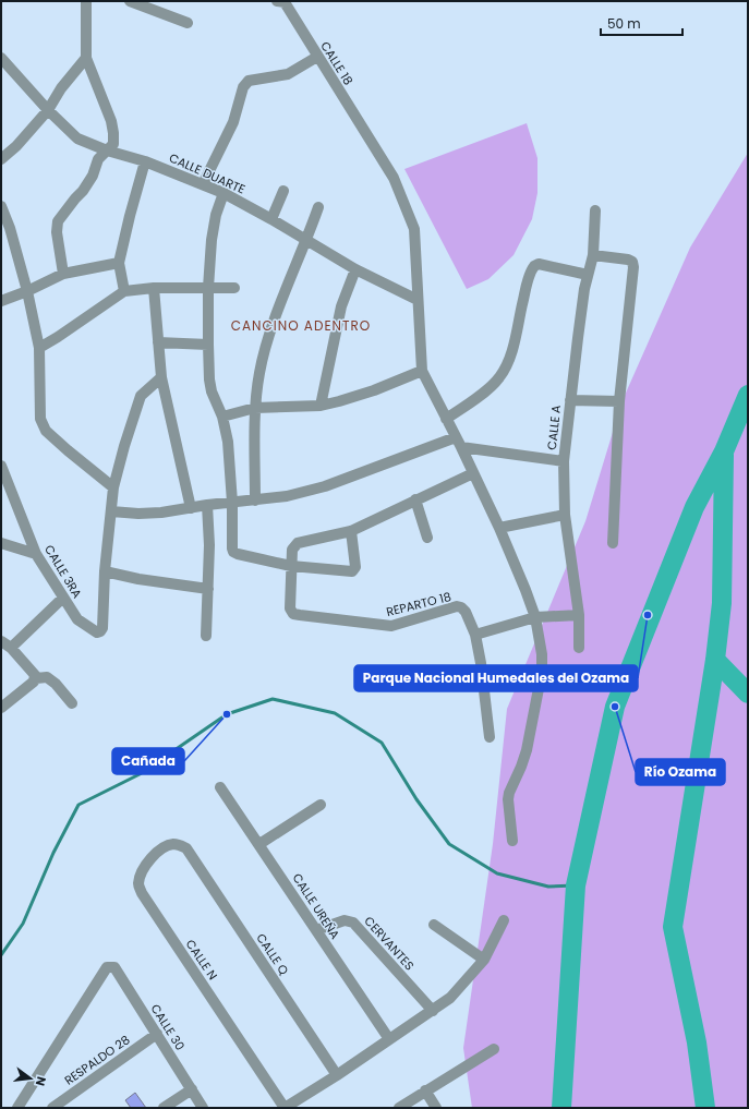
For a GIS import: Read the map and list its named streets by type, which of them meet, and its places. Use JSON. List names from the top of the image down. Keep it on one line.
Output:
{"streets":{"street":["CALLE 18","CALLE DUARTE","CALLE A","CALLE 3RA","REPARTO 18","CALLE UREÑA","CERVANTES","CALLE Q","CALLE N","CALLE 30","RESPALDO 28"]},"crossings":[["CALLE 18","CALLE DUARTE"],["CALLE UREÑA","CERVANTES"],["CALLE Q","CALLE N"],["CALLE 30","RESPALDO 28"]],"districts":["CANCINO ADENTRO"],"places":["Parque Nacional Humedales del Ozama","Río Ozama","Cañada"],"scale_bar":"50 m","north":"right"}
